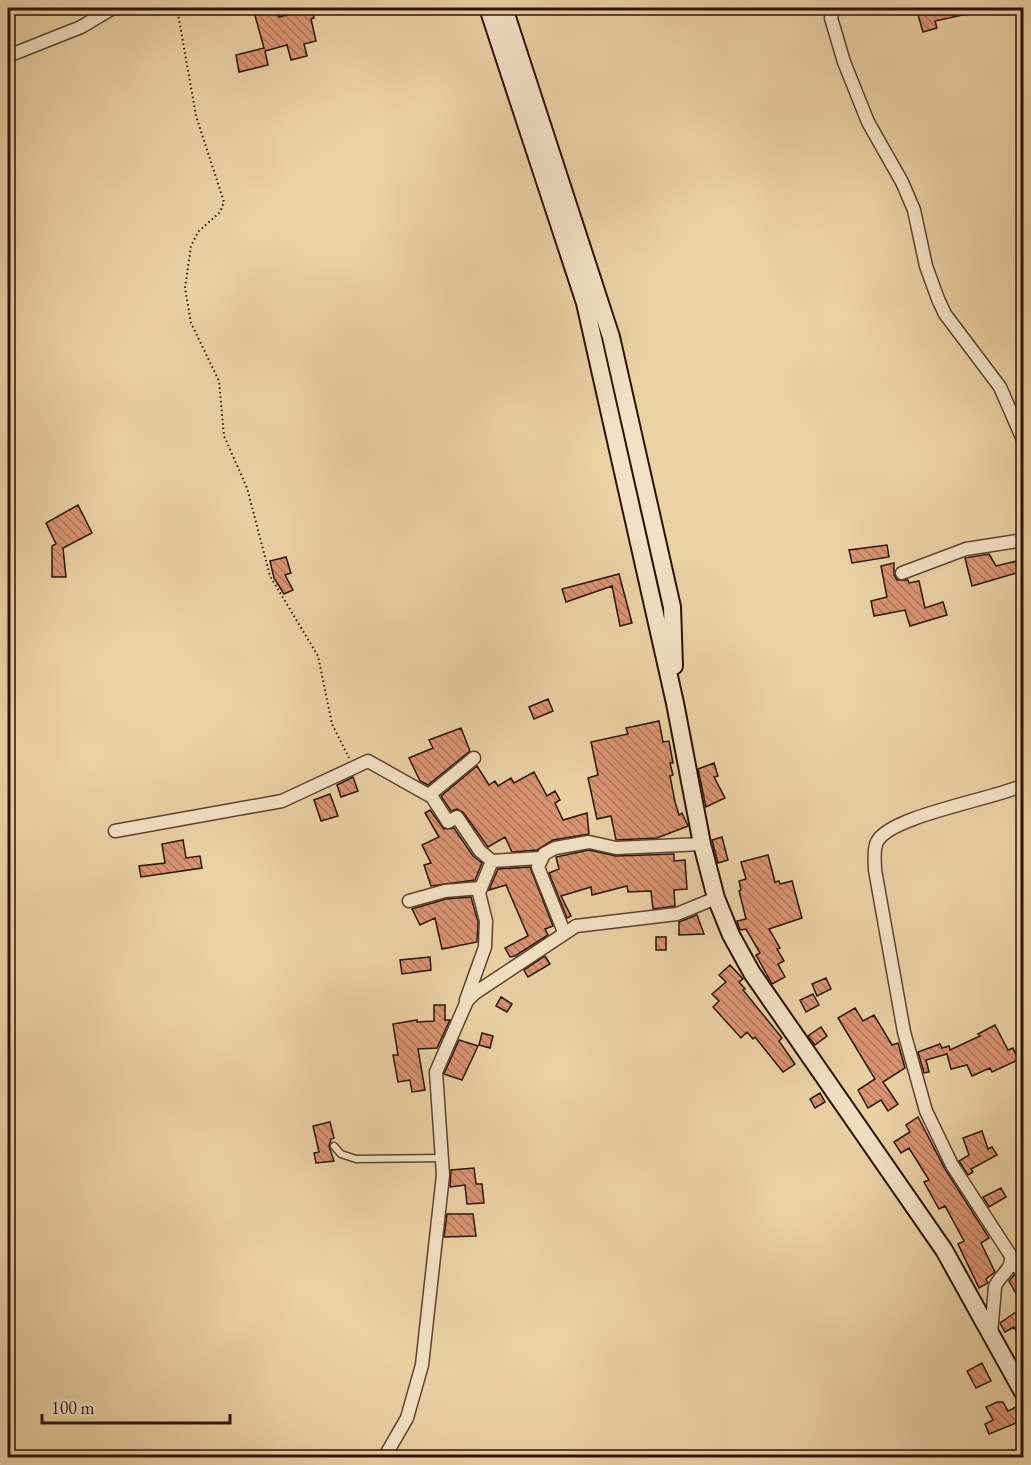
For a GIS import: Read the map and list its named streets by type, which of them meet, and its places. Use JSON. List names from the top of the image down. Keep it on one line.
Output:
{"scale_bar":"100 m"}
